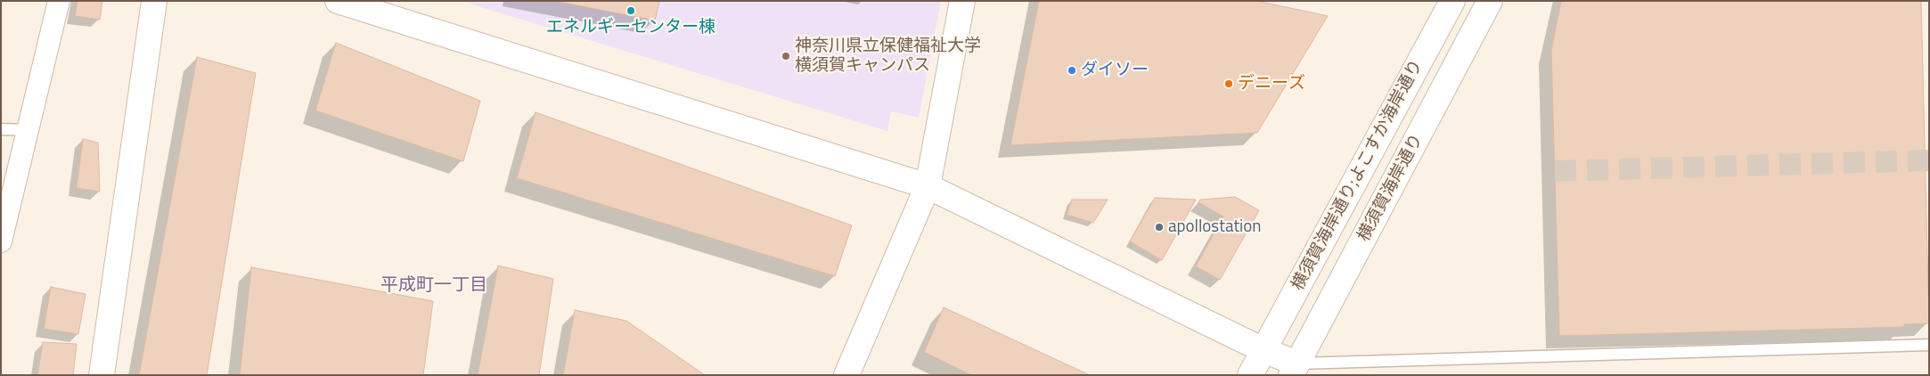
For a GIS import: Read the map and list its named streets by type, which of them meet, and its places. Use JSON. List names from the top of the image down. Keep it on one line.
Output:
{"streets":{"street":["横須賀海岸通り;よこすか海岸通り","横須賀海岸通り"]},"districts":["平成町一丁目"],"places":["エネルギーセンター棟","神奈川県立保健福祉大学 横須賀キャンパス","ダイソー","デニーズ","apollostation"]}
